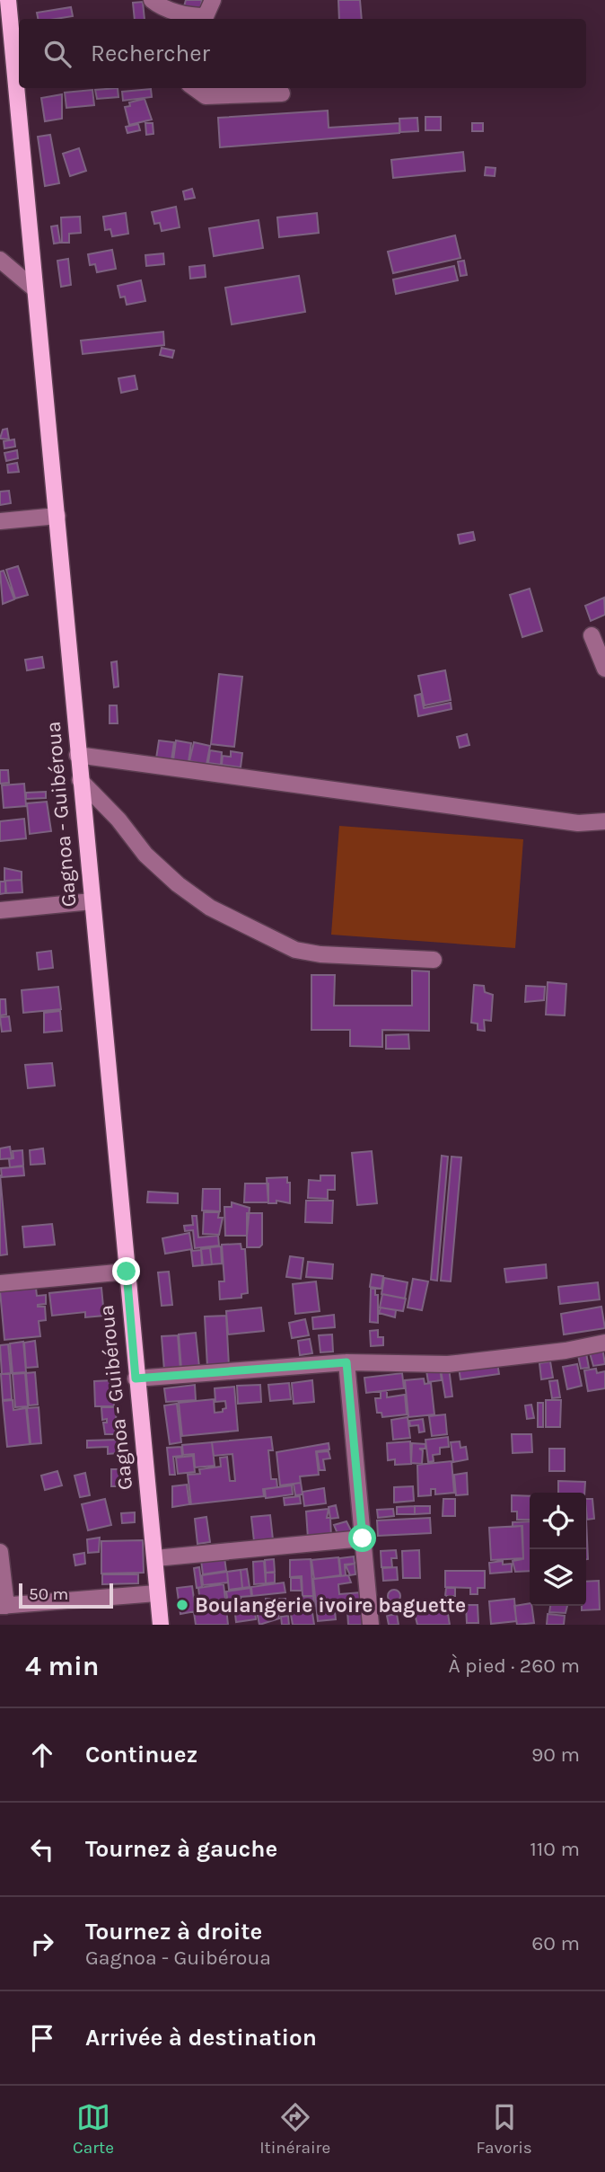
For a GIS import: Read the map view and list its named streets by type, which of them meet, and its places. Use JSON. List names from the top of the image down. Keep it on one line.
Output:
{"streets":{"main road":["Gagnoa - Guibéroua"]},"places":["Boulangerie ivoire baguette"],"scale_bar":"50 m","page":{"search":"Rechercher","scale":"50 m","heading":["4 min","À pied · 260 m"],"list":[["Continuez","90 m"],["Tournez à gauche","110 m"],["Tournez à droite","Gagnoa - Guibéroua","60 m"],"Arrivée à destination"],"nav":["Carte","Itinéraire","Favoris"]}}
